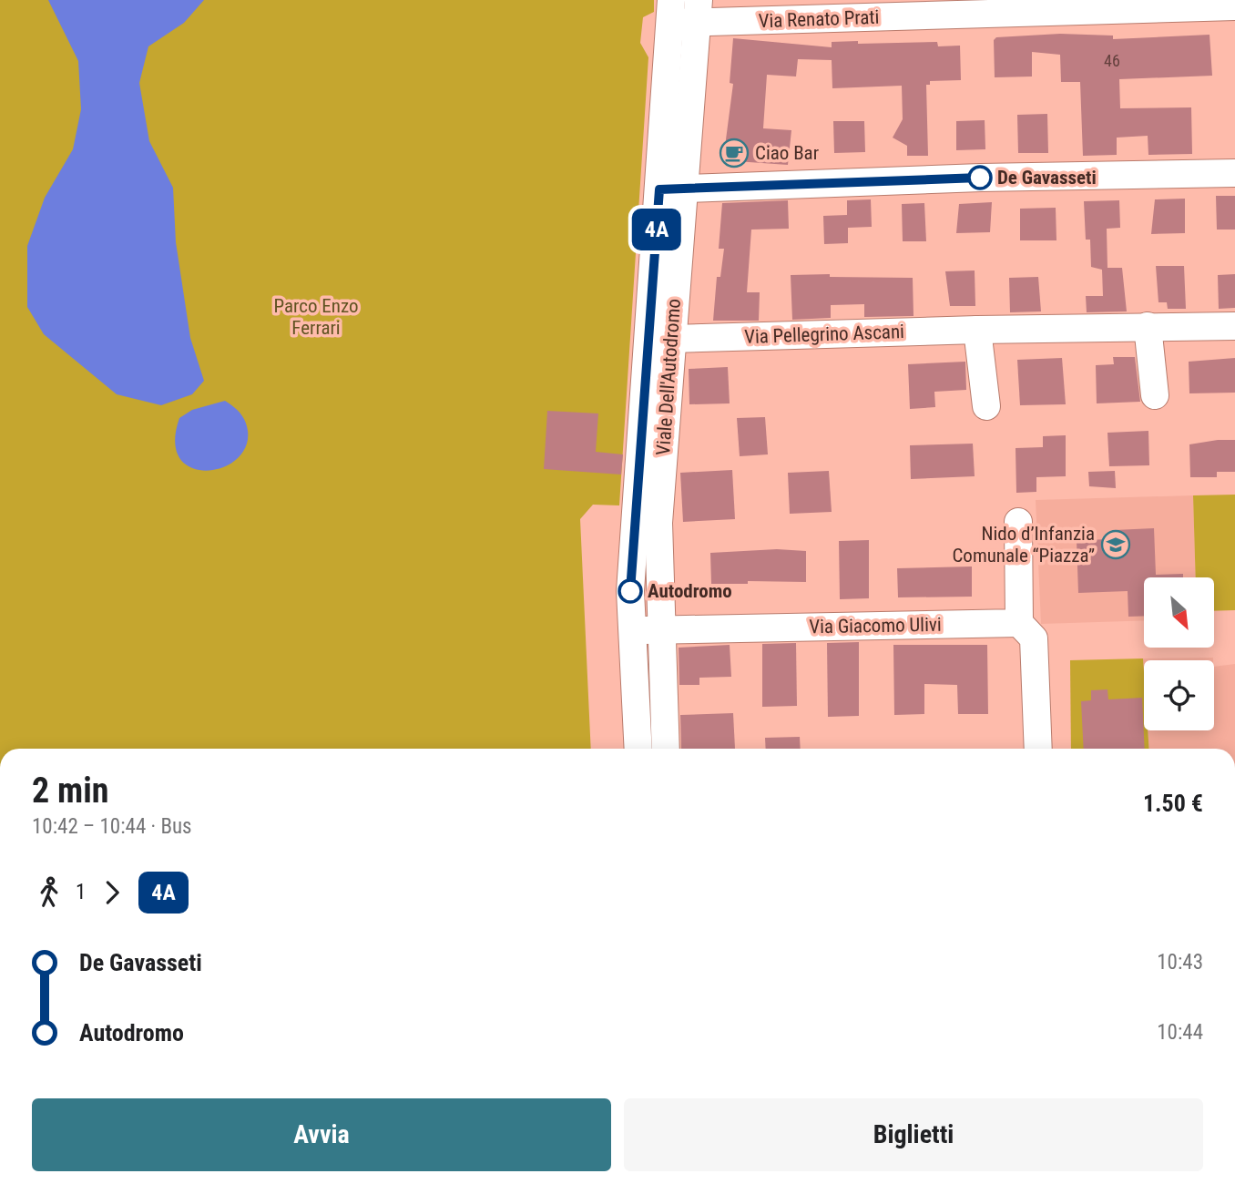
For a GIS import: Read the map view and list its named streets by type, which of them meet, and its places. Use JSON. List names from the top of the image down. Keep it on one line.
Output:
{"streets":{"street":["Via Renato Prati","Via Pellegrino Ascani","Viale Dell'Autodromo","Via Giacomo Ulivi"]},"crossings":[["Via Renato Prati","Viale Dell'Autodromo"],["Via Pellegrino Ascani","Viale Dell'Autodromo"],["Viale Dell'Autodromo","Via Giacomo Ulivi"]],"parks":["Parco Enzo Ferrari"],"places":{"cafe":["Ciao Bar"],"other":["De Gavasseti","Autodromo"],"school or university":["Nido d’Infanzia Comunale “Piazza”"]},"lines":["bus line 4A"],"house_numbers":["46"],"north":"bottom right","page":{"on_map":"4A","heading":["2 min","10:42 – 10:44 · Bus","1.50 €"],"legs":["1","4A"],"list":[{"name":"De Gavasseti","value":"10:43"},{"name":"Autodromo","value":"10:44"}],"buttons":["Avvia","Biglietti"]}}
